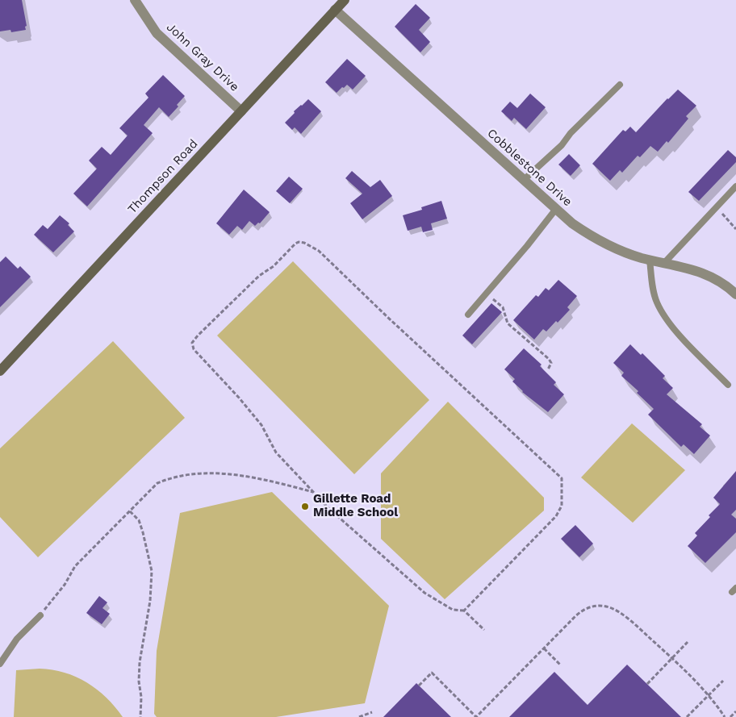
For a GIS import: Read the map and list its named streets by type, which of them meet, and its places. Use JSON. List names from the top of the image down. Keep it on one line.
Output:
{"streets":{"street":["John Gray Drive","Cobblestone Drive","Thompson Road"]},"crossings":[["John Gray Drive","Thompson Road"],["Cobblestone Drive","Thompson Road"]],"places":["Gillette Road Middle School"]}
